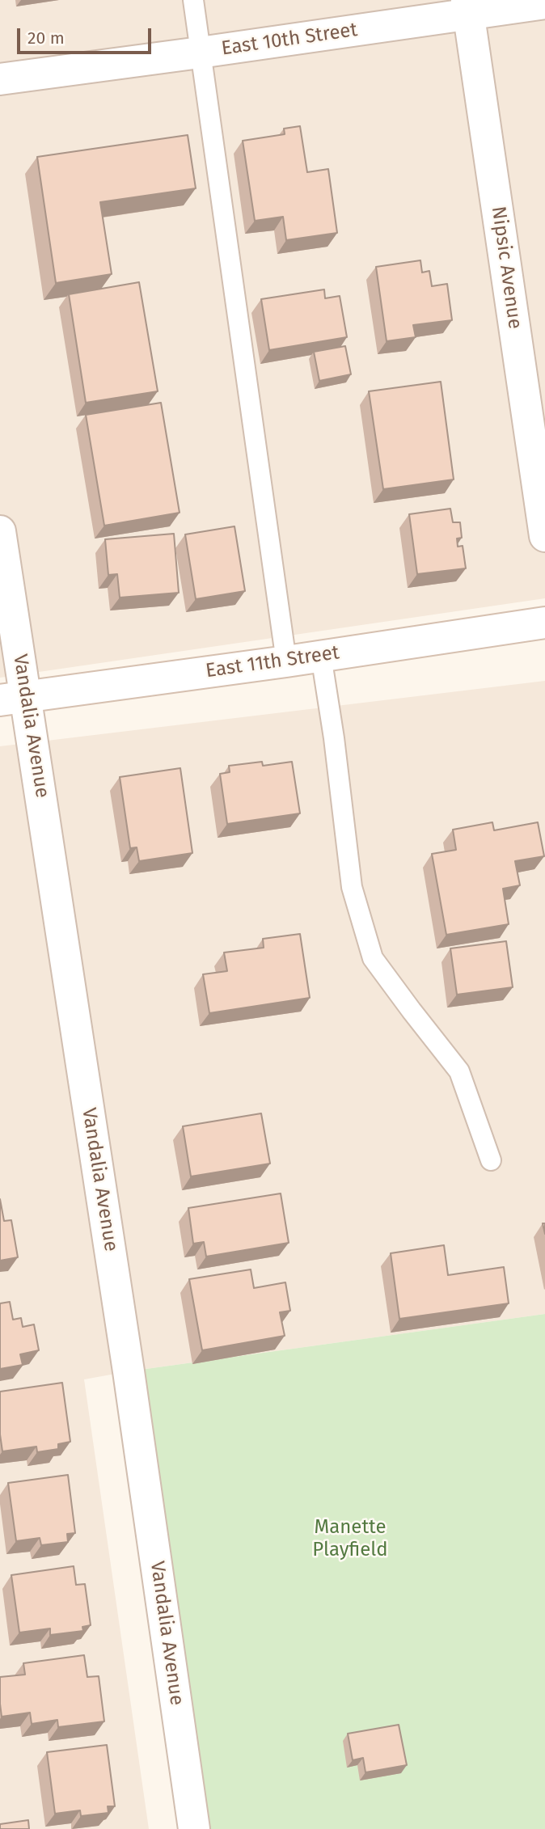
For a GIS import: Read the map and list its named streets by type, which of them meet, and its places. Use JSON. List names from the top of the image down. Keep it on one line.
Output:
{"streets":{"street":["East 10th Street","Nipsic Avenue","East 11th Street","Vandalia Avenue"]},"crossings":[["East 10th Street","Nipsic Avenue"],["East 11th Street","Vandalia Avenue"]],"parks":["Manette Playfield"],"scale_bar":"20 m"}
